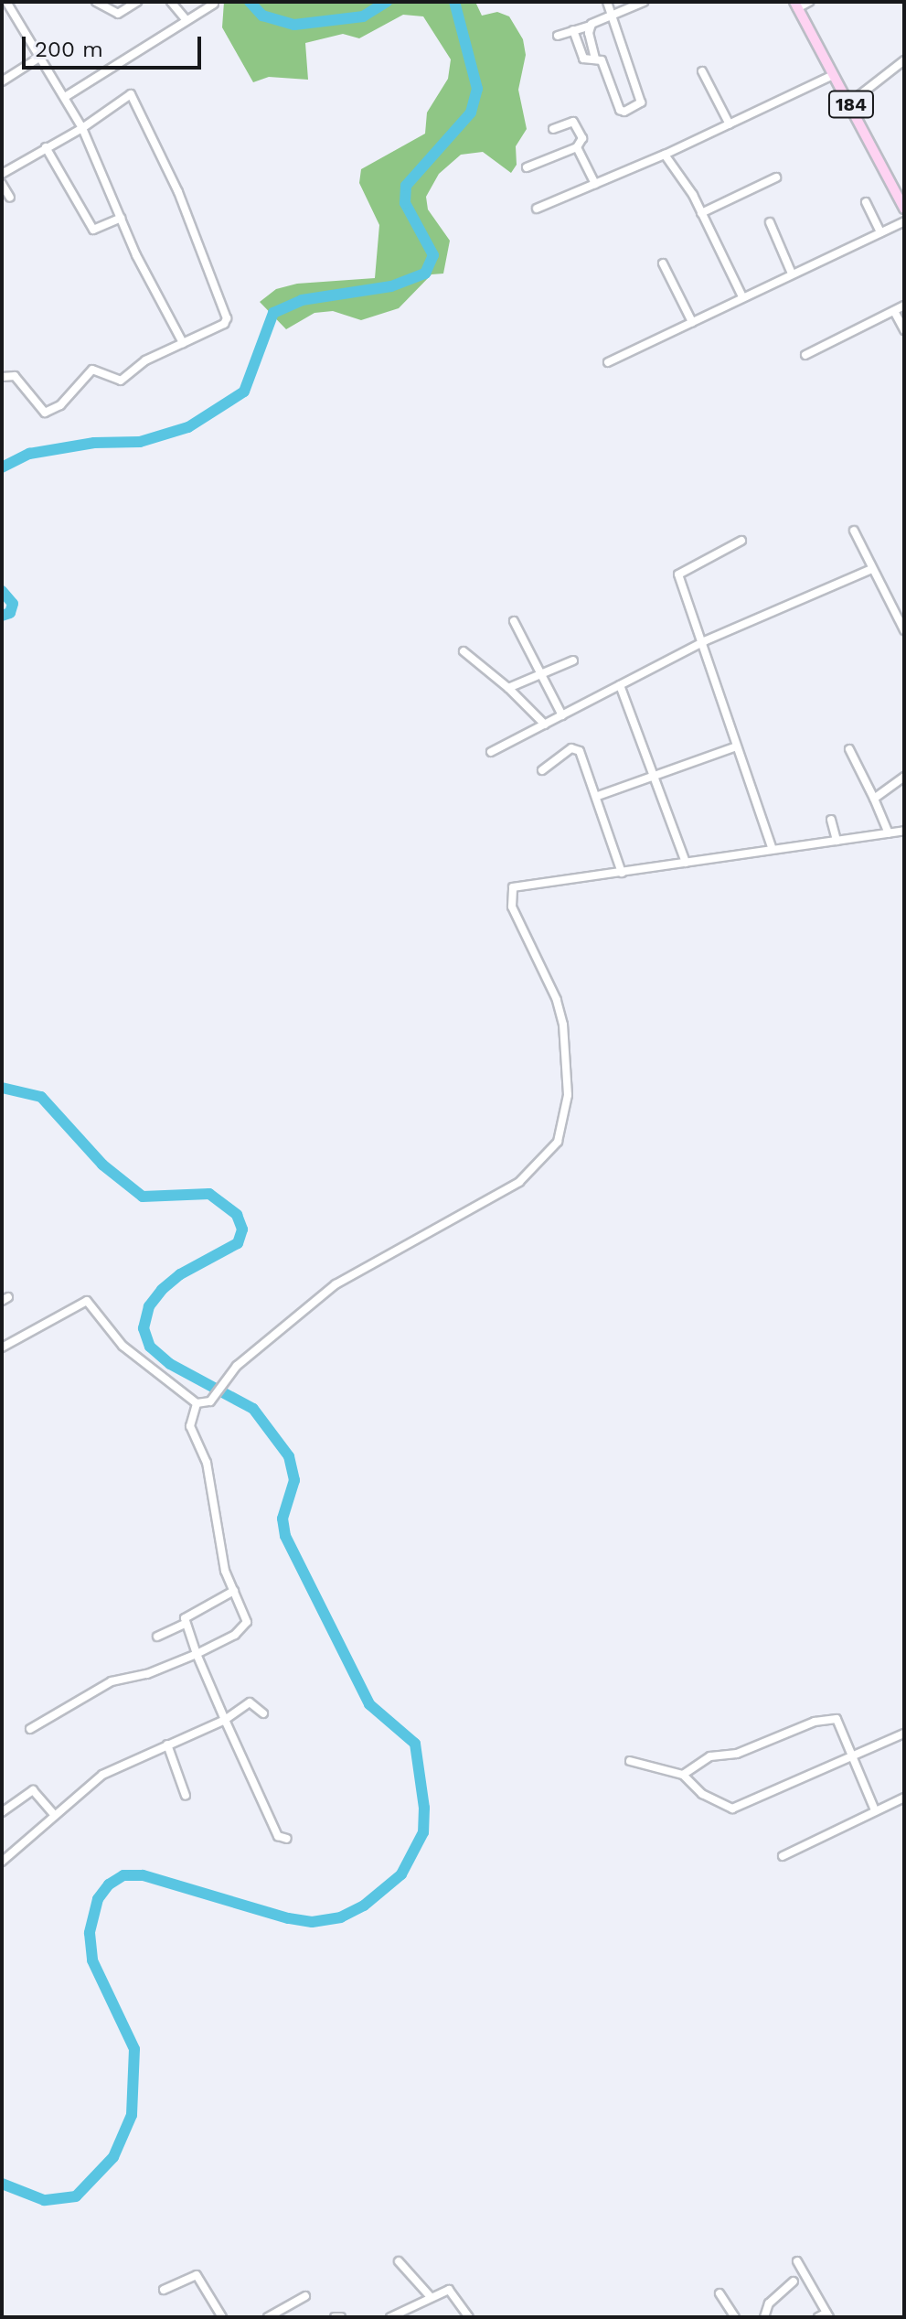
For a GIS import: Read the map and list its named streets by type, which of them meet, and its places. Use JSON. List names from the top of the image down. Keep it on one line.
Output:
{"streets":{"main road":["184"]},"scale_bar":"200 m"}
